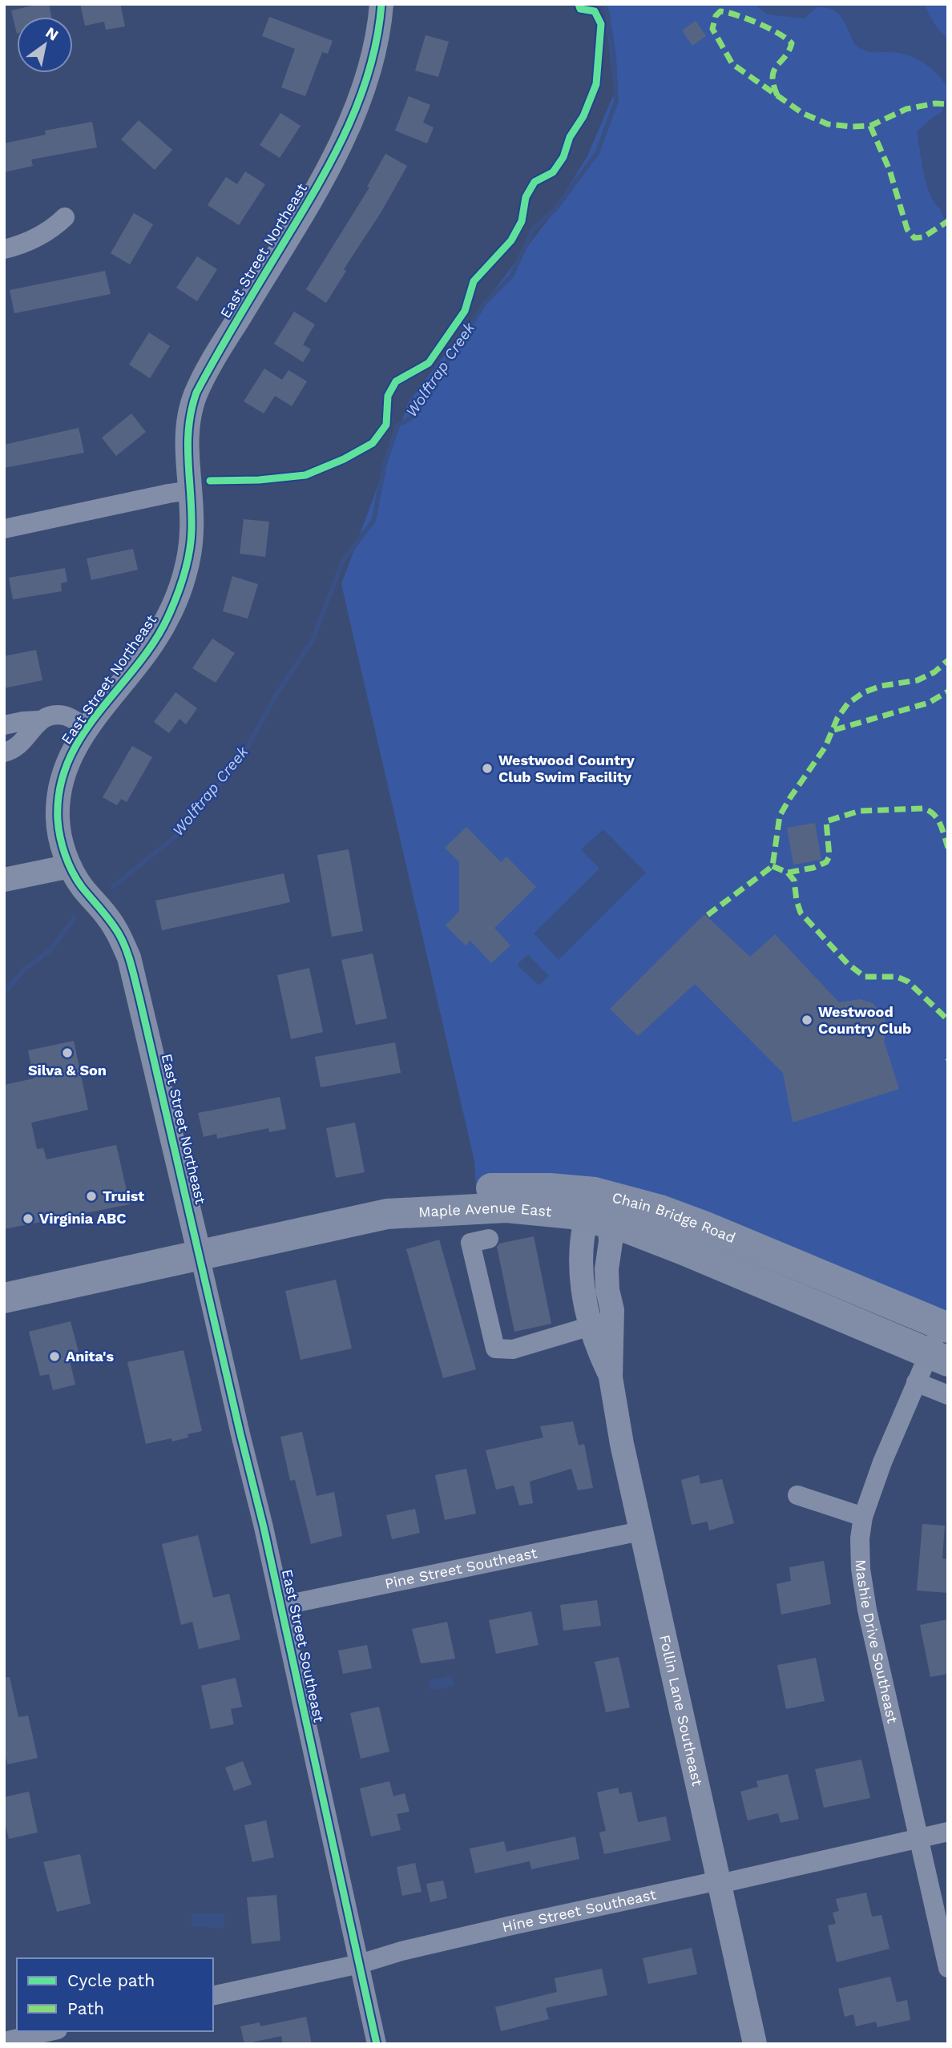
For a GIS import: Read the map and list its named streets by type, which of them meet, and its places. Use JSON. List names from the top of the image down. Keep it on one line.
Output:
{"streets":{"main road":["Maple Avenue East","Chain Bridge Road"],"street":["East Street Northeast","Pine Street Southeast","Mashie Drive Southeast","East Street Southeast","Follin Lane Southeast","Hine Street Southeast"]},"crossings":[["East Street Northeast","Maple Avenue East"],["East Street Northeast","East Street Southeast"],["Maple Avenue East","Chain Bridge Road"],["Maple Avenue East","Mashie Drive Southeast"],["Maple Avenue East","East Street Southeast"],["Maple Avenue East","Follin Lane Southeast"],["Chain Bridge Road","Mashie Drive Southeast"],["Chain Bridge Road","Follin Lane Southeast"],["Pine Street Southeast","East Street Southeast"],["Pine Street Southeast","Follin Lane Southeast"],["Mashie Drive Southeast","Hine Street Southeast"],["East Street Southeast","Hine Street Southeast"],["Follin Lane Southeast","Hine Street Southeast"]],"water":["Wolftrap Creek"],"places":["Westwood Country Club Swim Facility","Westwood Country Club","Silva & Son","Truist","Virginia ABC","Anita's"],"legend":["Cycle path","Path"],"north":"top right"}
